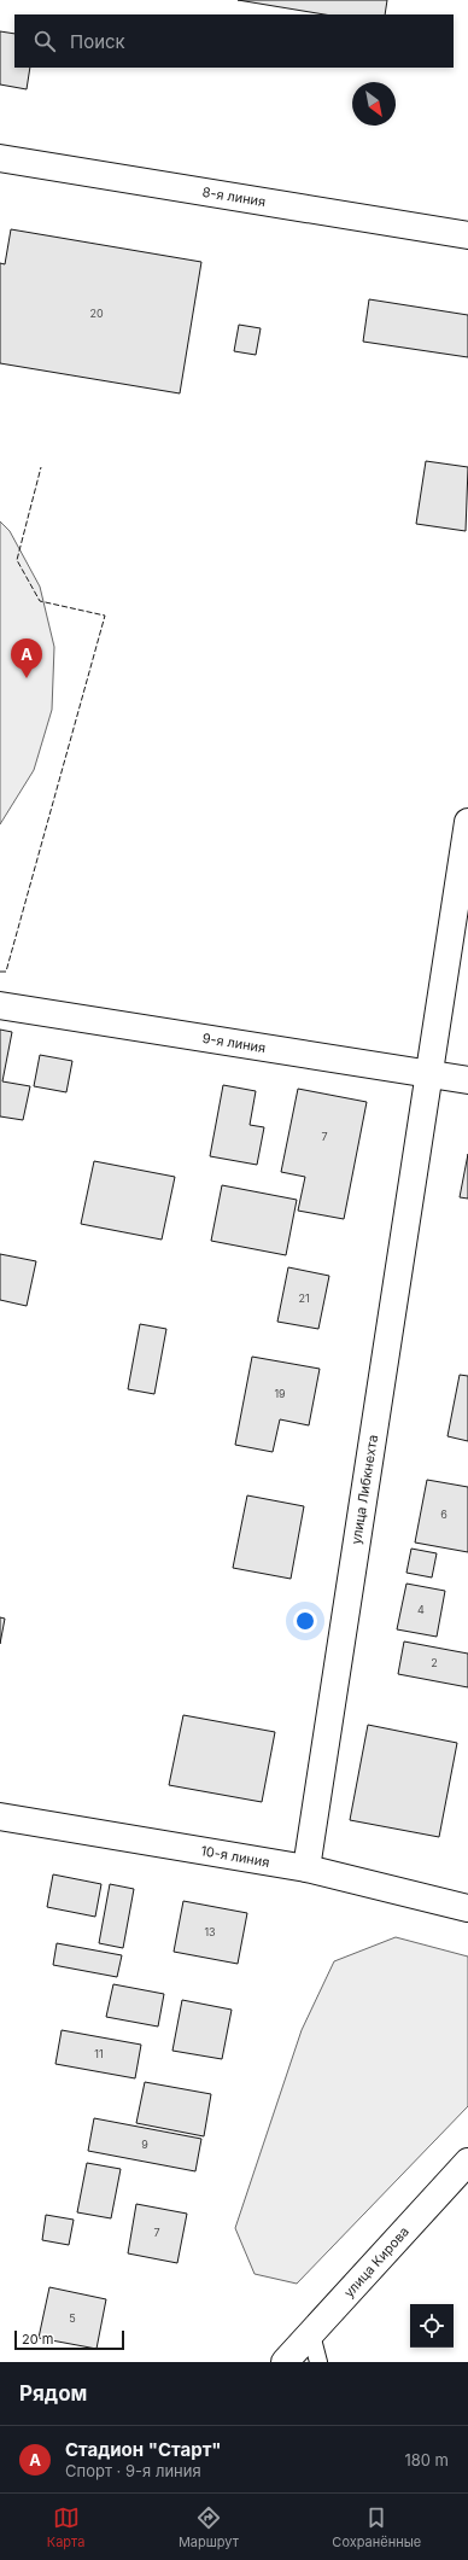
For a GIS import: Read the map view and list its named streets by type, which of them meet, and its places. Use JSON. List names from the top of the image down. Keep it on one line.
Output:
{"streets":{"street":["8-я линия","9-я линия","улица Либкнехта","10-я линия","улица Кирова"]},"crossings":[["9-я линия","улица Либкнехта"],["улица Либкнехта","10-я линия"]],"house_numbers":["20","7","21","19","6","4","2","13","11","9","7","5"],"scale_bar":"20 m","north":"bottom right","page":{"search":"Поиск","pins":"A","scale":"20 m","heading":"Рядом","list":[{"mark":"A","name":"Стадион \"Старт\"","note":"Спорт · 9-я линия","value":"180 m"}],"nav":["Карта","Маршрут","Сохранённые"]}}
